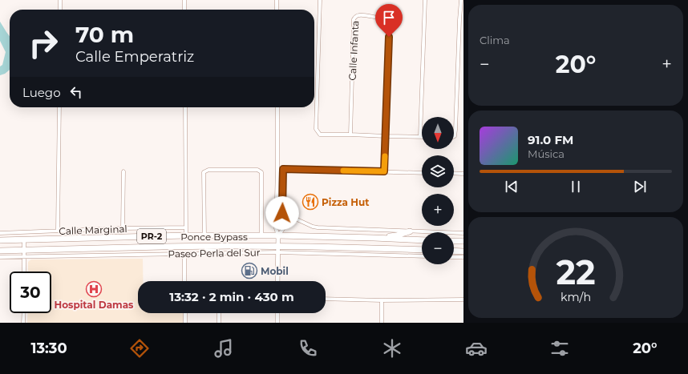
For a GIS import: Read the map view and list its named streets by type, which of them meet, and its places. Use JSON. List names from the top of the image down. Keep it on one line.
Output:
{"streets":{"highway":["PR-2","Ponce Bypass"],"street":["Calle Infanta","Calle Marginal","Paseo Perla del Sur"]},"crossings":[["Ponce Bypass","Paseo Perla del Sur"]],"places":{"restaurant":["Pizza Hut"],"fuel station":["Mobil"],"hospital":["Hospital Damas"]},"north":"bottom","page":{"tile":"Clima","turn":["70 m","Calle Emperatriz"],"heat":["−","20°","+"],"then":"Luego","map_buttons":["+","−"],"song":["91.0 FM","Música"],"limit":"30","trip":"13:32 · 2 min · 430 m","tabs":["13:30","20°"],"gauge":["22","km/h"]}}
